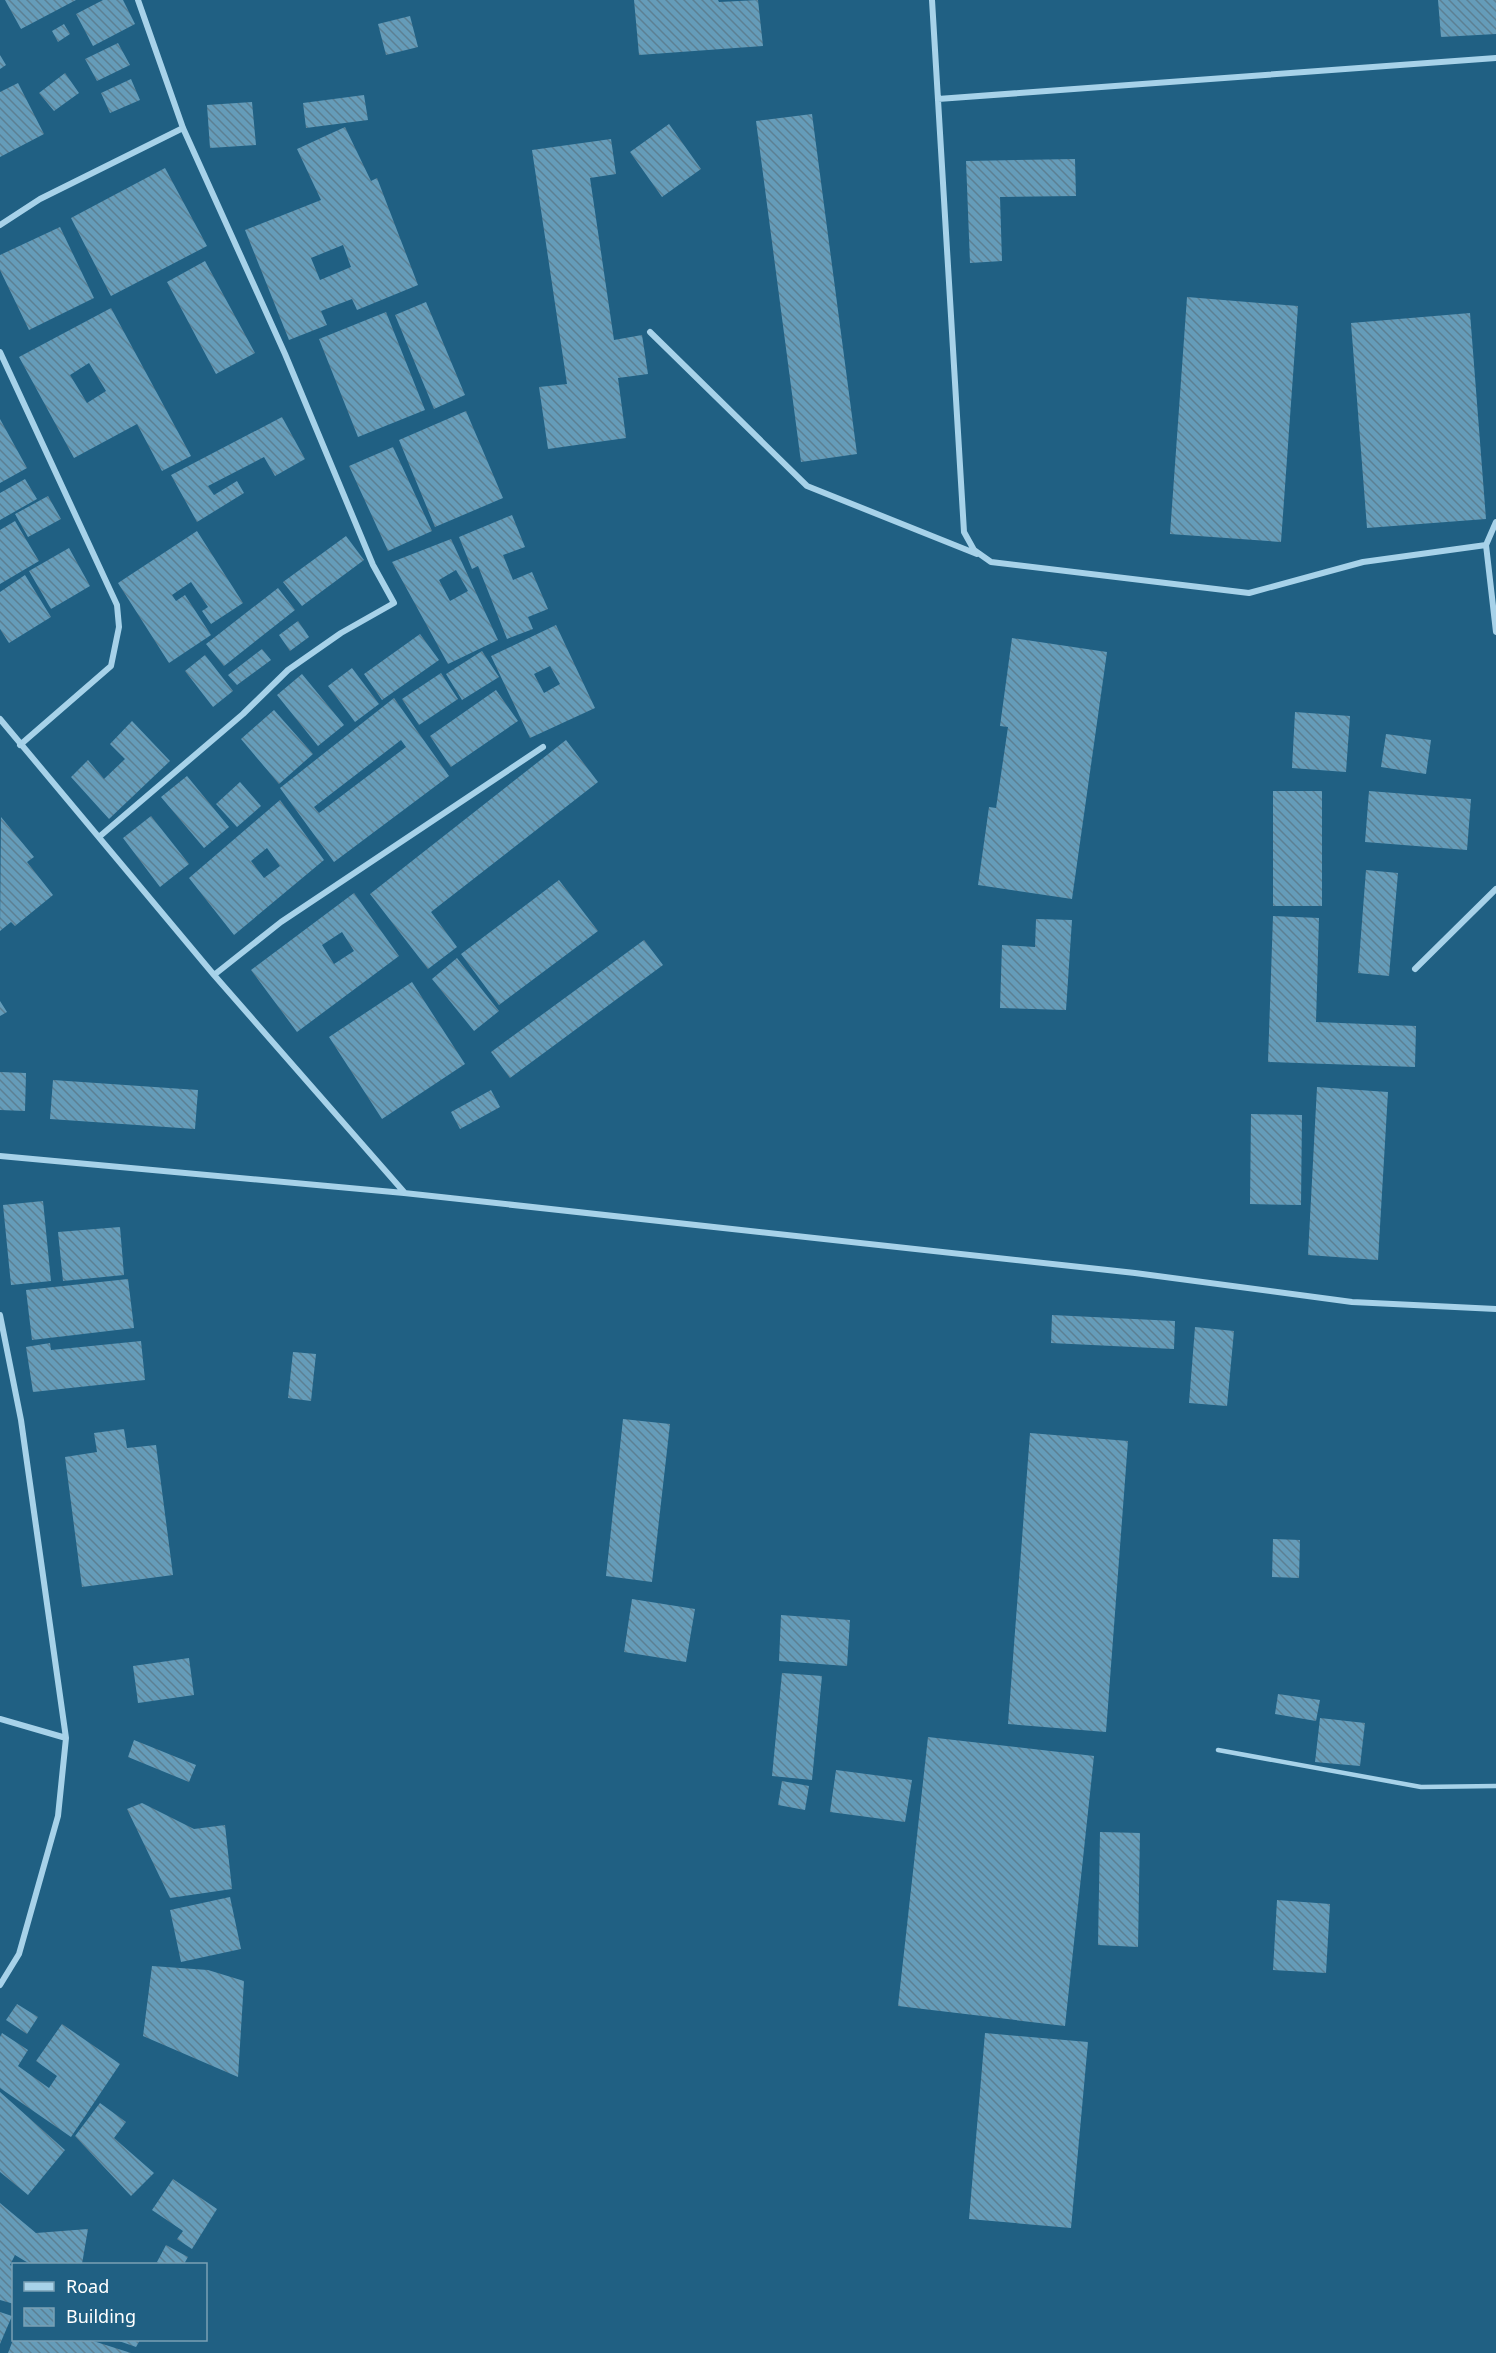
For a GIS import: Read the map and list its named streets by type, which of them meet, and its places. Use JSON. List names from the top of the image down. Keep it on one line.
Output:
{"legend":["Road","Building"]}
